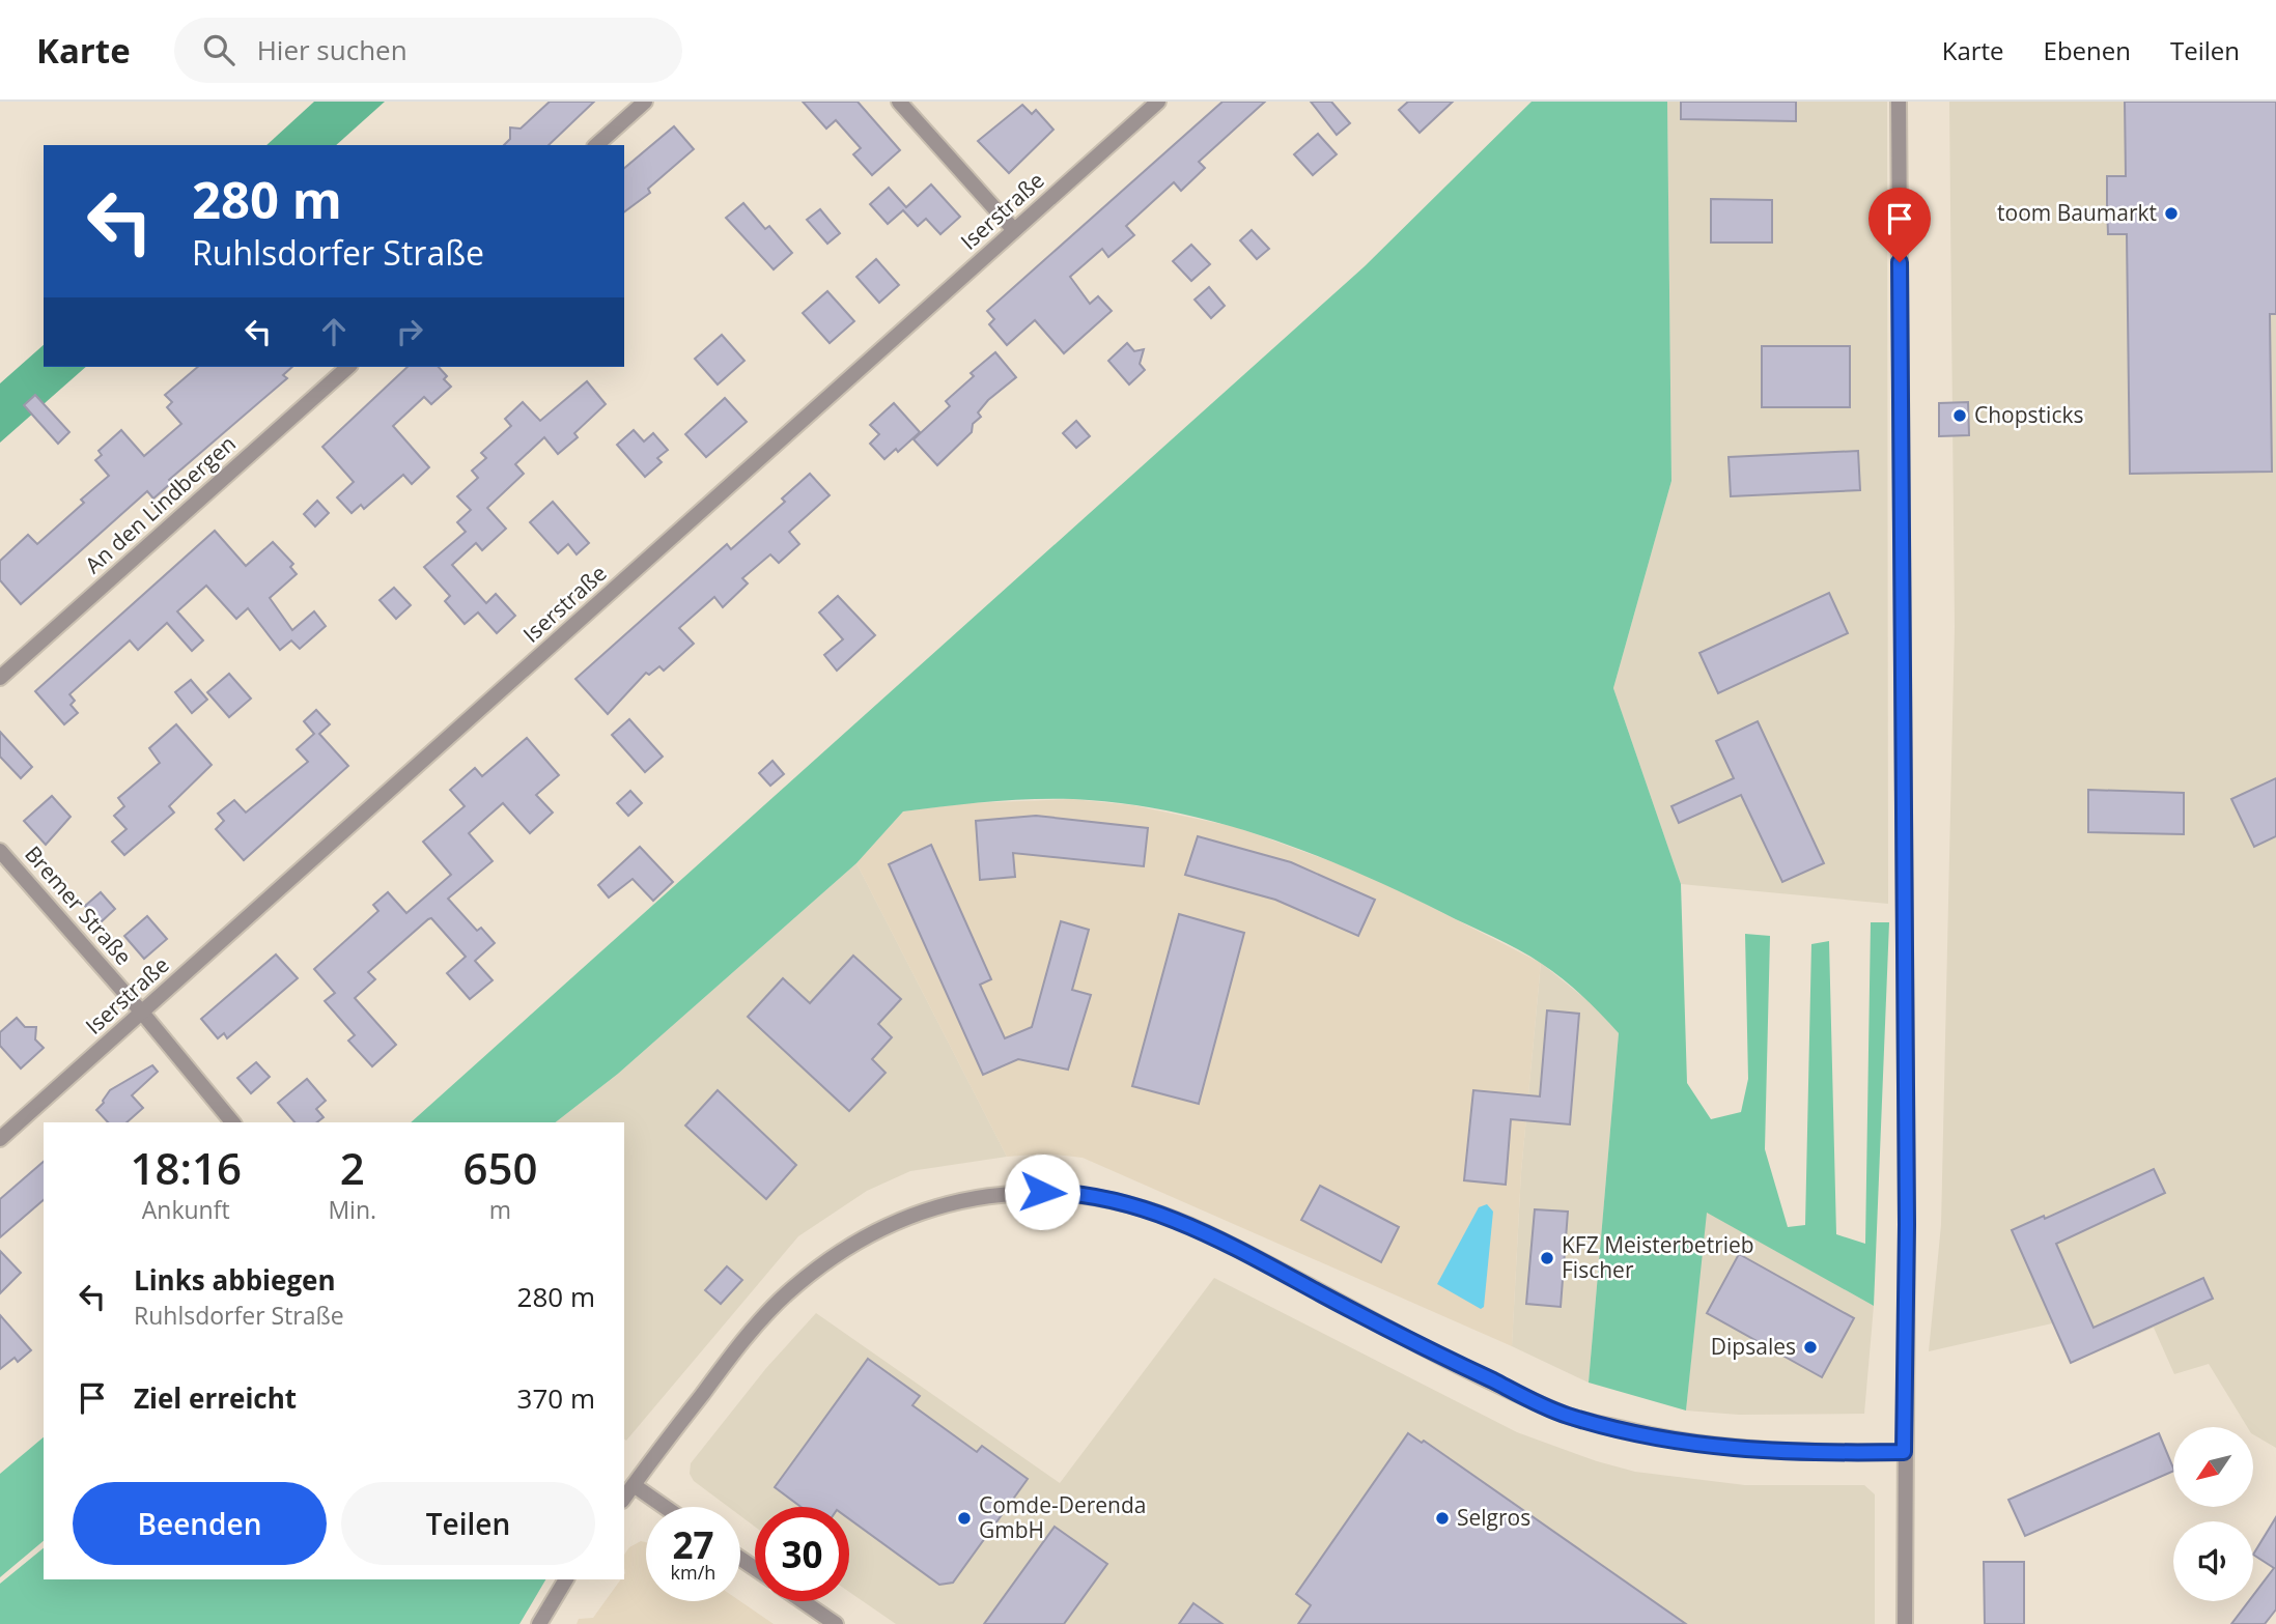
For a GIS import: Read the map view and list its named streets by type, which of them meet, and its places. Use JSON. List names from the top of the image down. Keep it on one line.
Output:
{"streets":{"street":["Iserstraße","An den Lindbergen","Bremer Straße"]},"crossings":[["Iserstraße","Bremer Straße"]],"places":["toom Baumarkt","Chopsticks","KFZ Meisterbetrieb Fischer","Dipsales","Comde-Derenda GmbH","Selgros"],"north":"bottom left","page":{"header":"Karte","search":"Hier suchen","nav":["Karte","Ebenen","Teilen"],"turn":["280 m","Ruhlsdorfer Straße"],"eta":["18:16","Ankunft","2","Min.","650","m"],"list":[{"name":"Links abbiegen","note":"Ruhlsdorfer Straße","value":"280 m"},{"name":"Ziel erreicht","value":"370 m"}],"buttons":["Beenden","Teilen"],"speed":"27 km/h","limit":"30"}}
